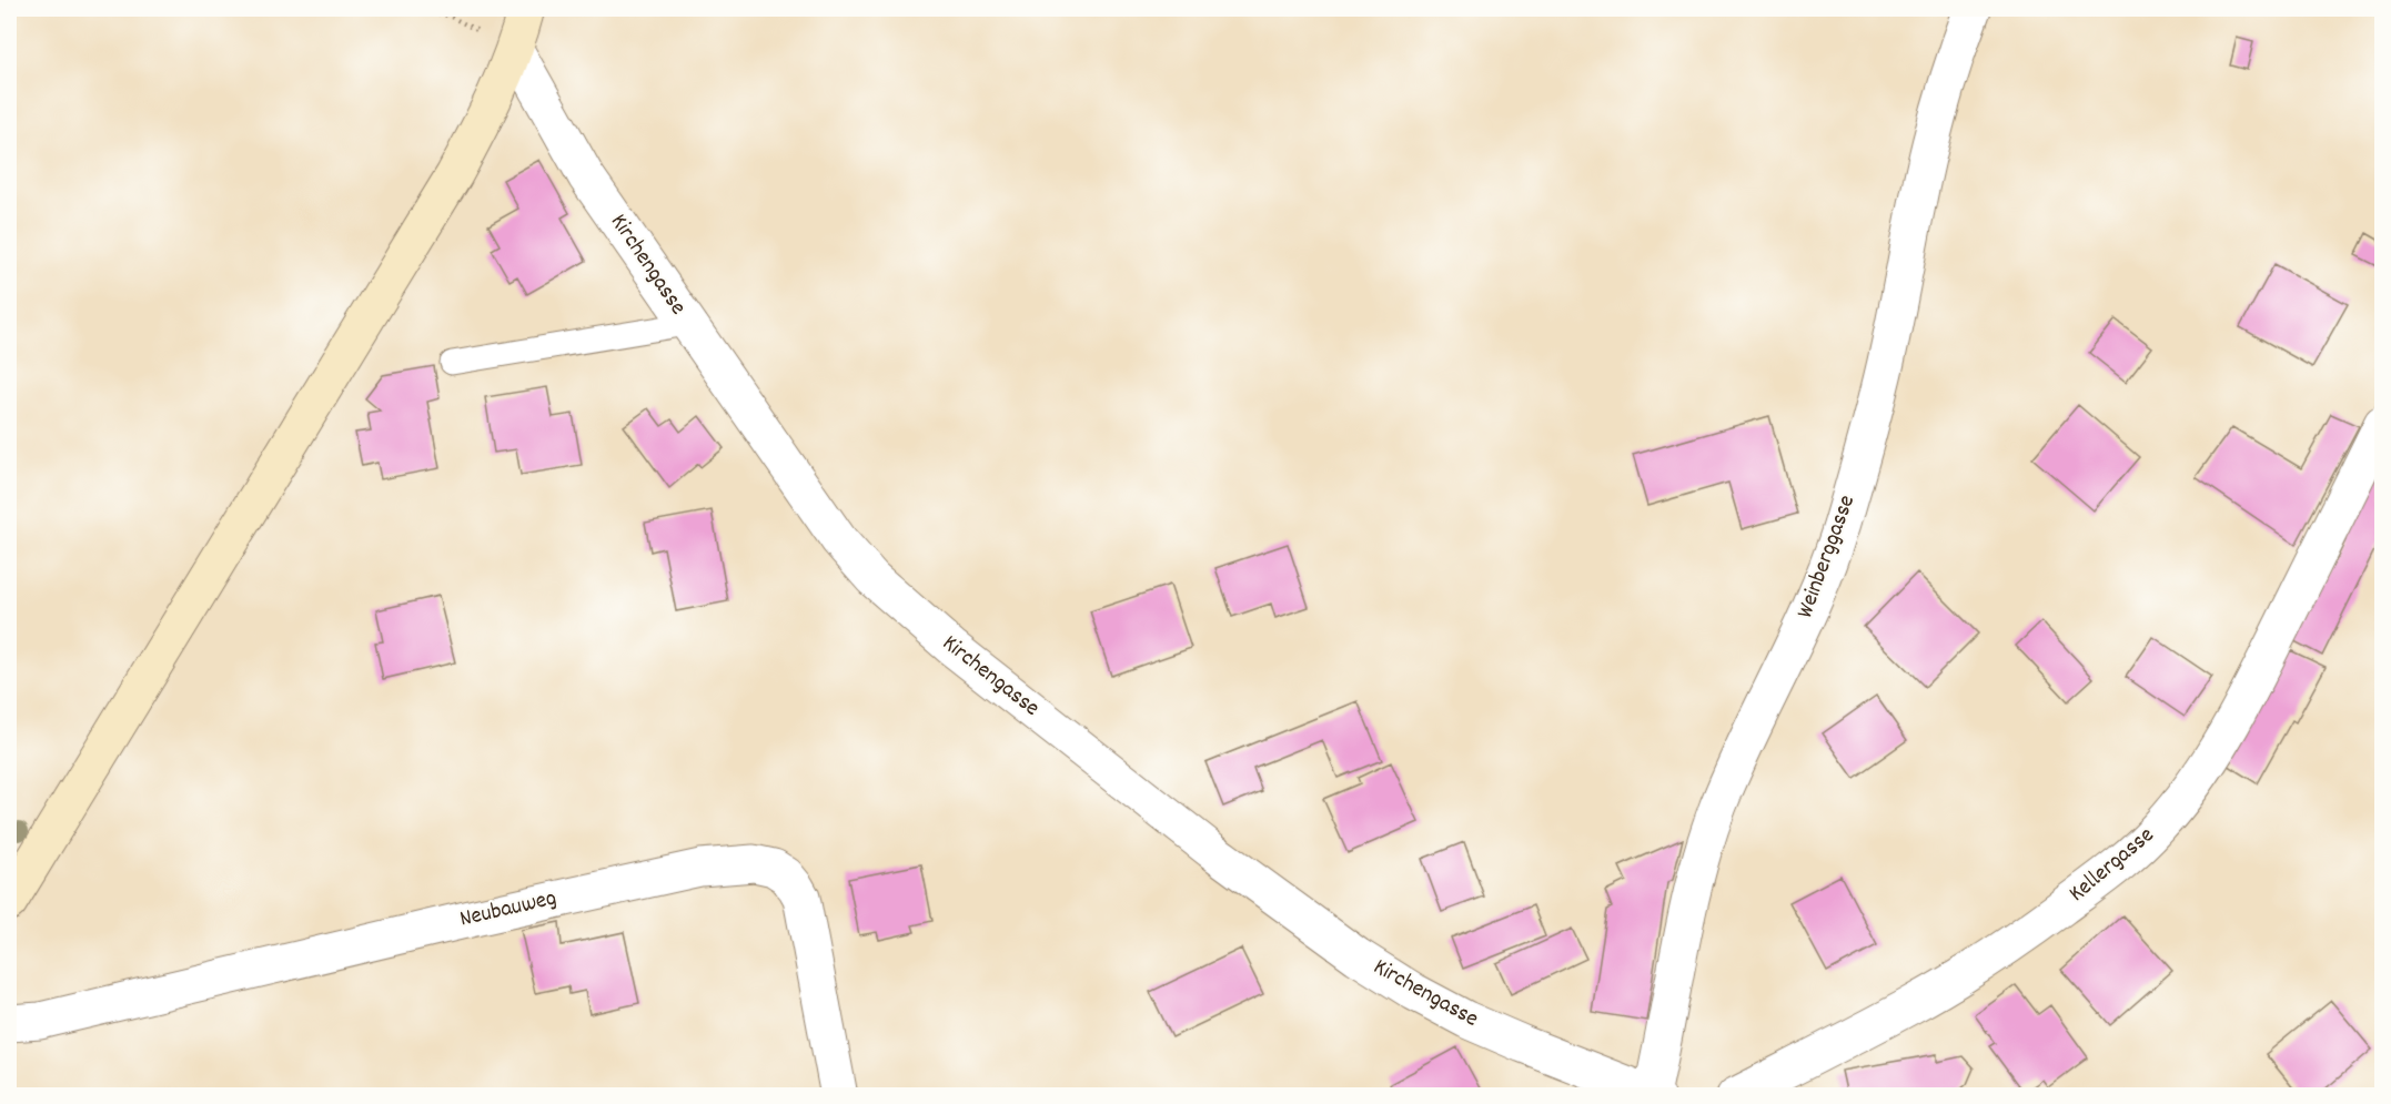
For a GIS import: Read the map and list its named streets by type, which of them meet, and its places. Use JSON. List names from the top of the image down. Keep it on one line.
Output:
{"streets":{"street":["Kirchengasse","Weinberggasse","Kellergasse","Neubauweg"]},"crossings":[["Kirchengasse","Weinberggasse"]]}
